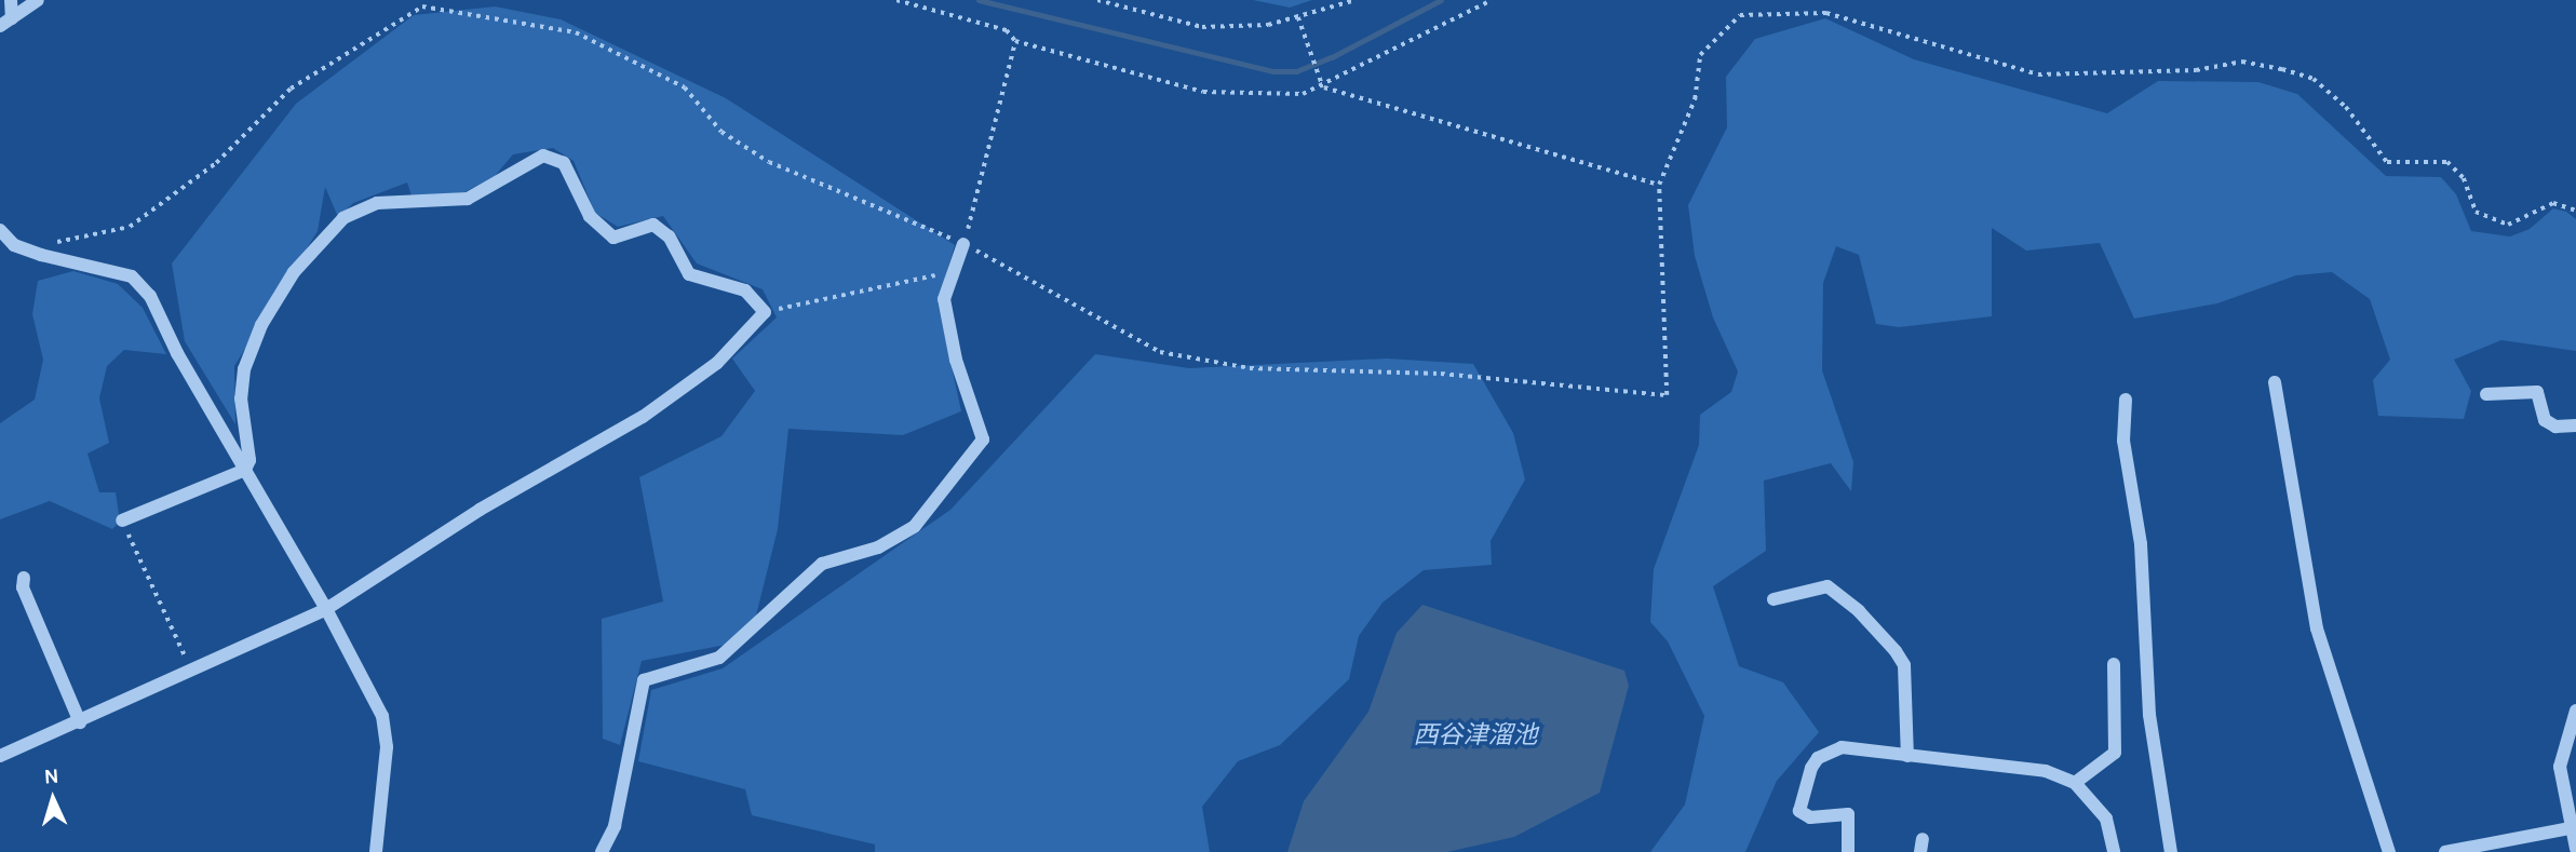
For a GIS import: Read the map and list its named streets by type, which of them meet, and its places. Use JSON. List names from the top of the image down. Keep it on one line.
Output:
{"water":["西谷津溜池"],"north":"top"}
